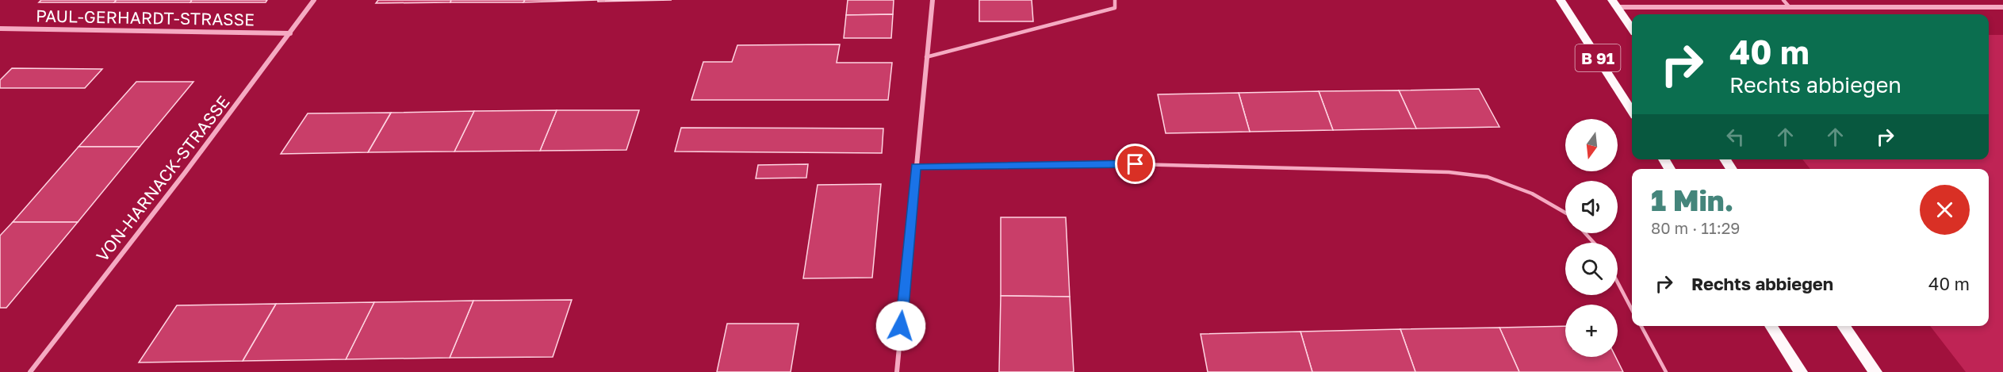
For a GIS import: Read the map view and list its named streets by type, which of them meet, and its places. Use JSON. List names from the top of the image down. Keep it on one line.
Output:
{"streets":{"main road":["B 91"],"street":["PAUL-GERHARDT-STRASSE","VON-HARNACK-STRASSE"]},"crossings":[["PAUL-GERHARDT-STRASSE","VON-HARNACK-STRASSE"]],"north":"bottom","page":{"turn":["40 m","Rechts abbiegen"],"map_buttons":"+","heading":["1 Min.","80 m · 11:29"],"list":[{"name":"Rechts abbiegen","value":"40 m"}]}}
